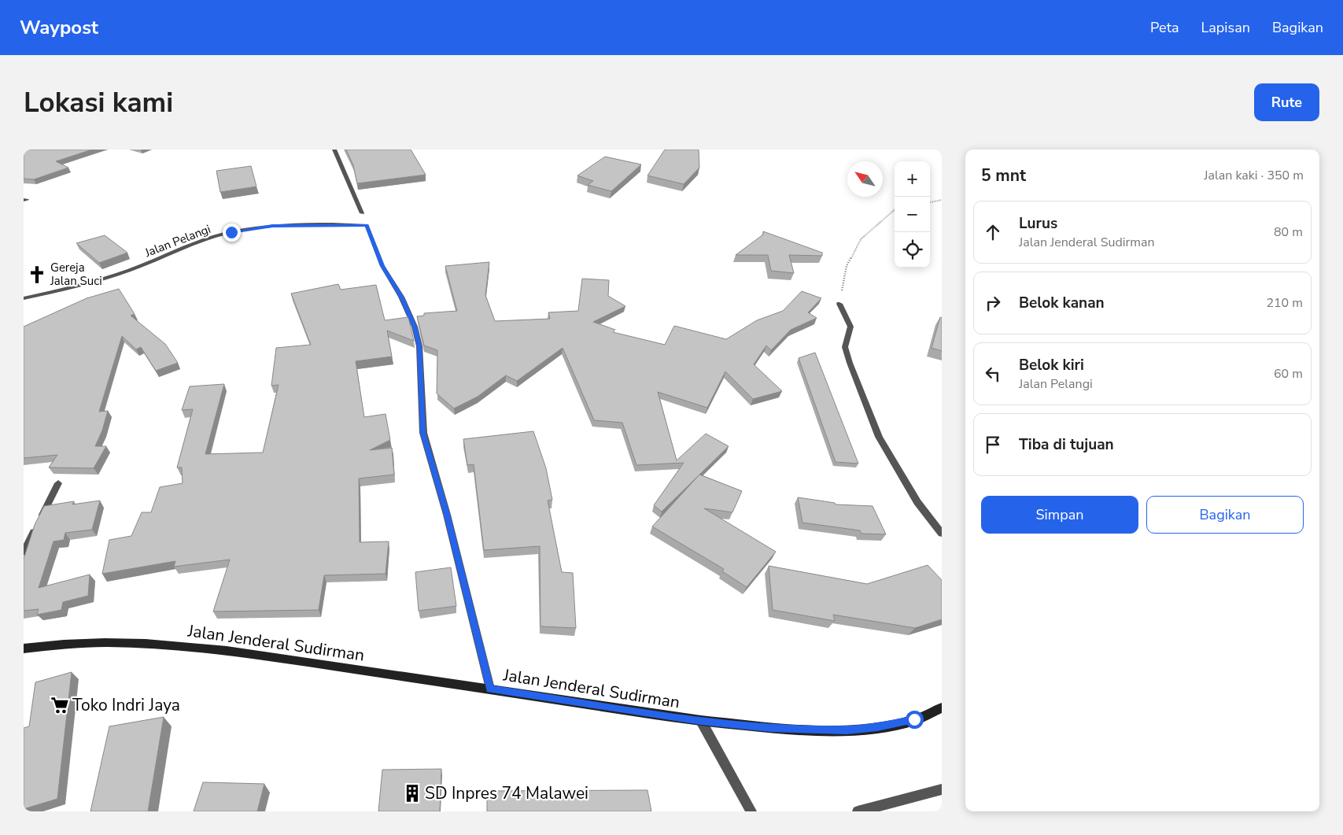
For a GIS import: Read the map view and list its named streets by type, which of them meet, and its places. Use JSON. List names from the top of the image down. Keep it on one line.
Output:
{"streets":{"main road":["Jalan Jenderal Sudirman"],"street":["Jalan Pelangi"]},"crossings":[["Jalan Pelangi","Jalan Jenderal Sudirman"]],"places":{"church":["Gereja Jalan Suci"],"supermarket":["Toko Indri Jaya"],"building":["SD Inpres 74 Malawei"]},"north":"top left","page":{"header":"Waypost","nav":["Peta","Lapisan","Bagikan"],"buttons":["Rute",["Simpan","Bagikan"]],"title":"Lokasi kami","heading":["5 mnt","Jalan kaki · 350 m"],"map_buttons":["+","−"],"list":[["Lurus","Jalan Jenderal Sudirman","80 m"],["Belok kanan","210 m"],["Belok kiri","Jalan Pelangi","60 m"],"Tiba di tujuan"]}}
